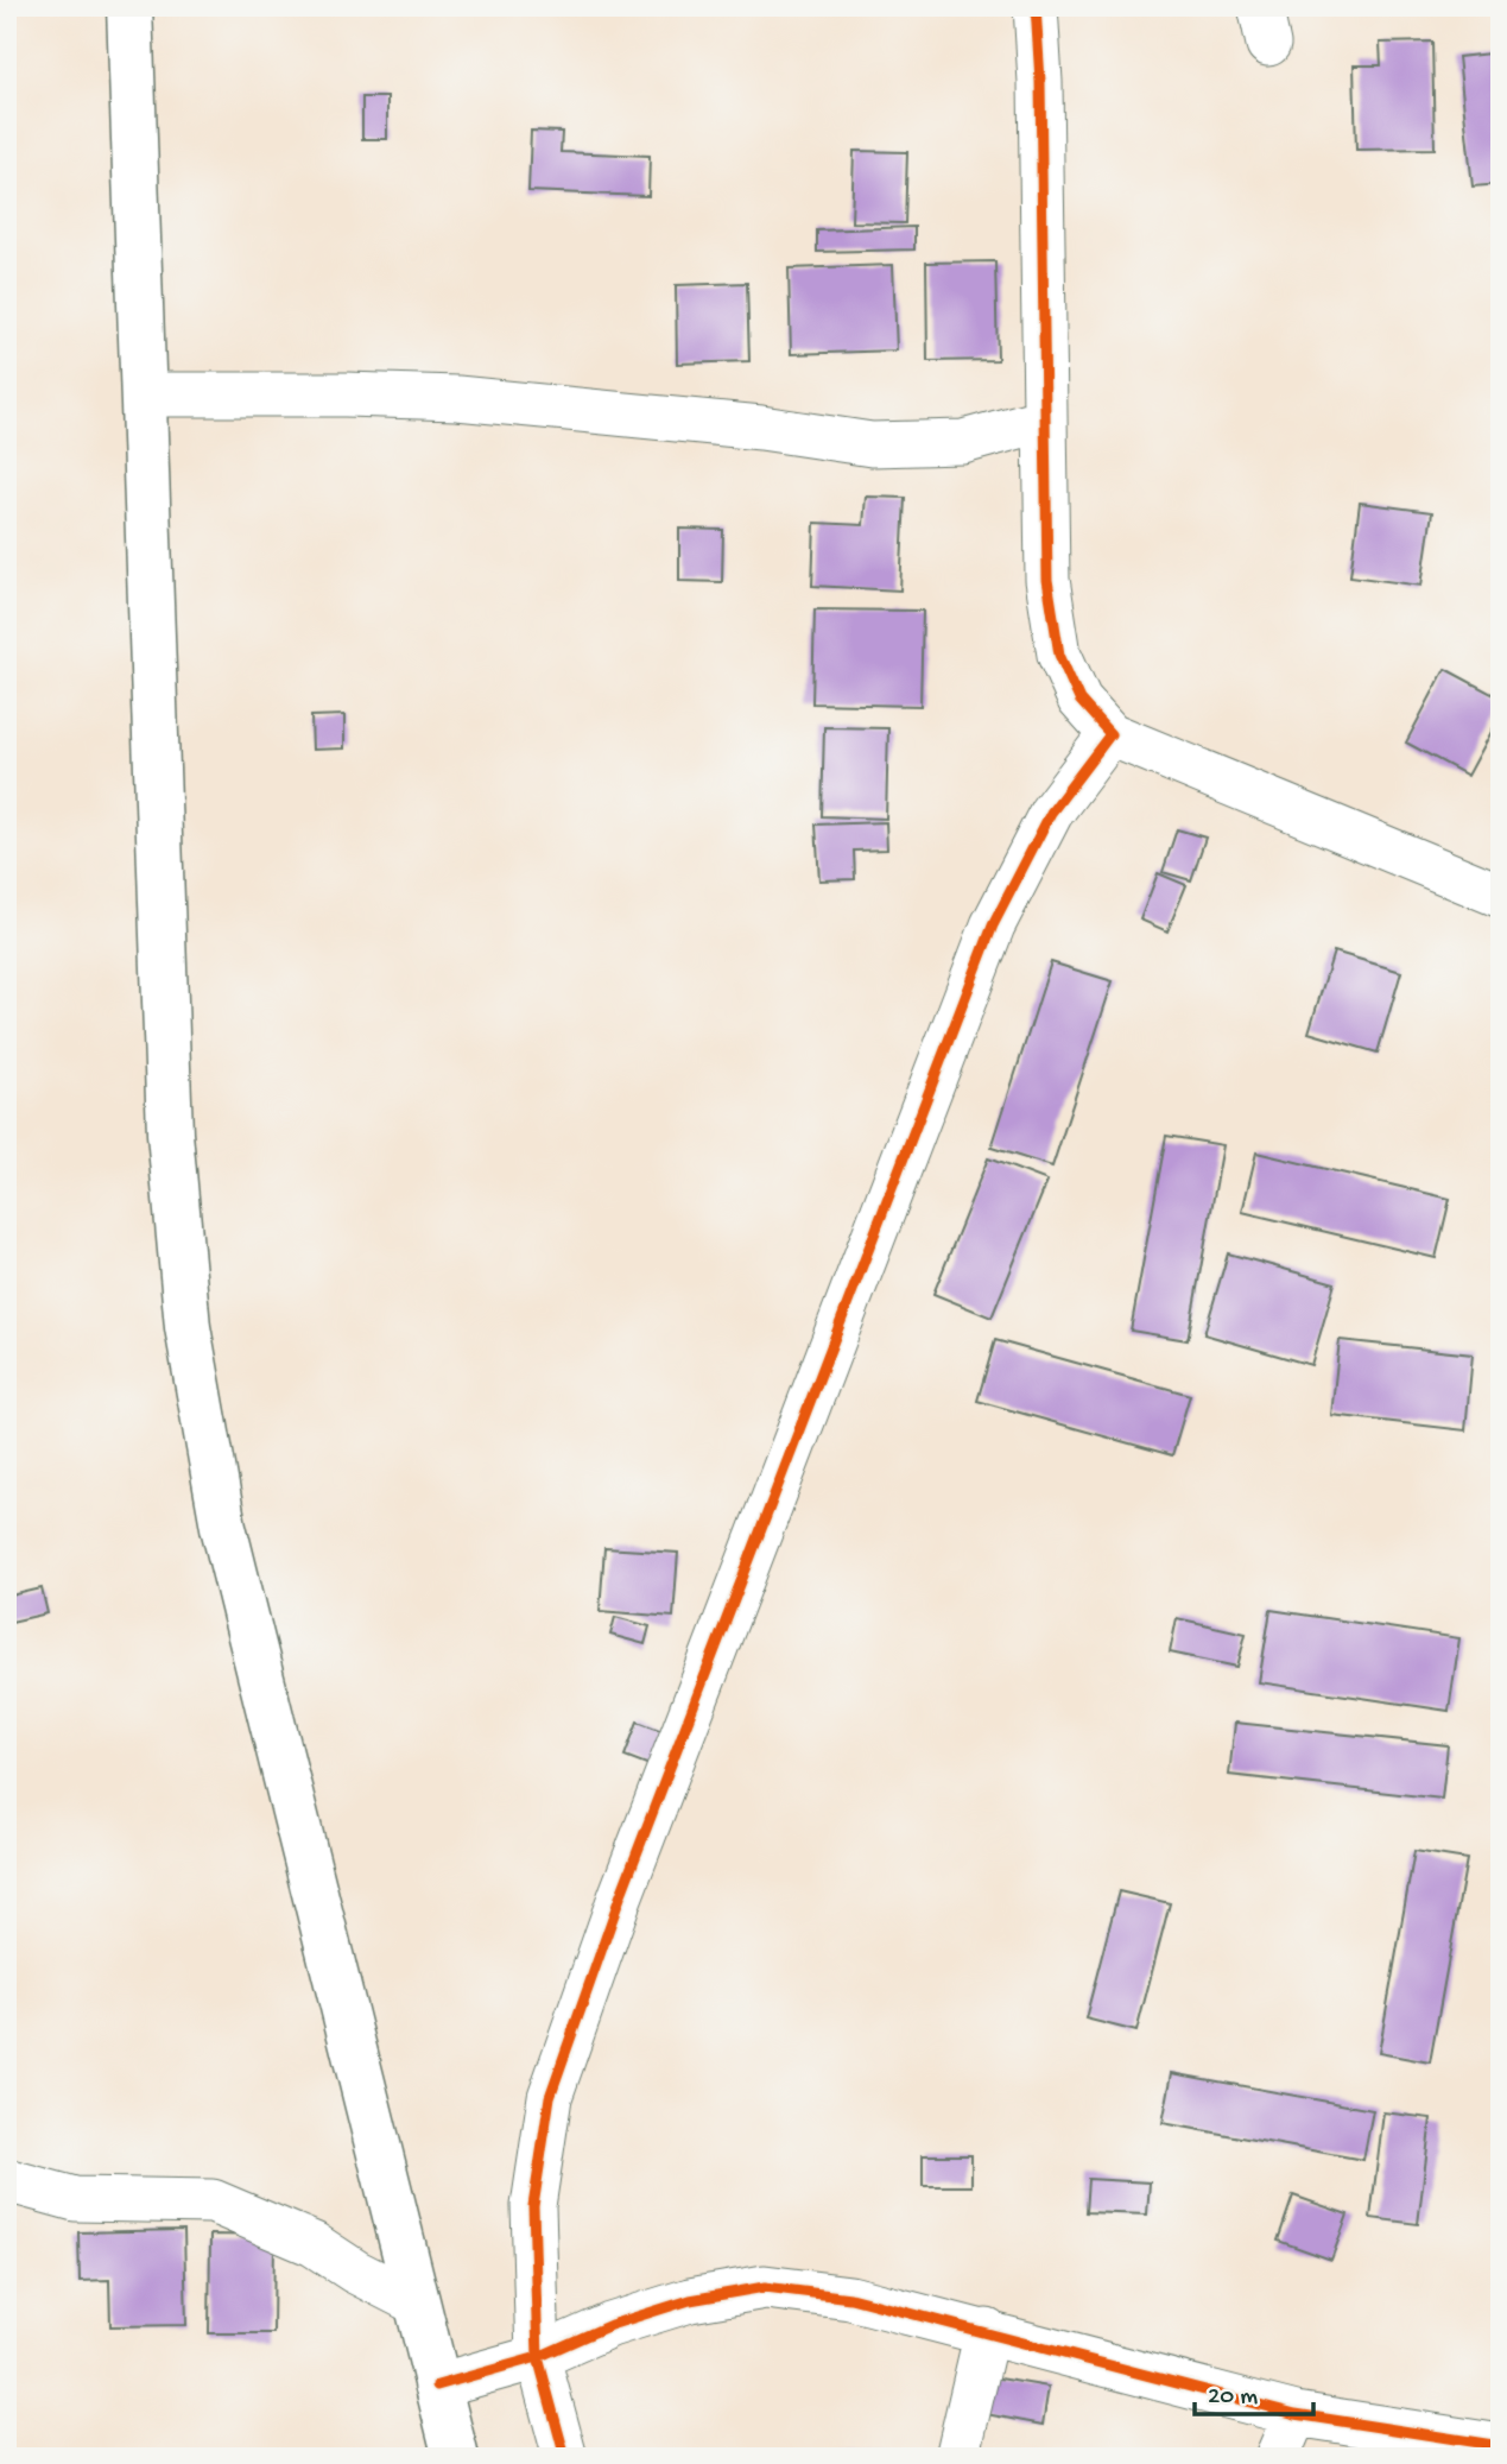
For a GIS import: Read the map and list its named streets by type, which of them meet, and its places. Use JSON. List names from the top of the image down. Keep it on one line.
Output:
{"scale_bar":"20 m"}
